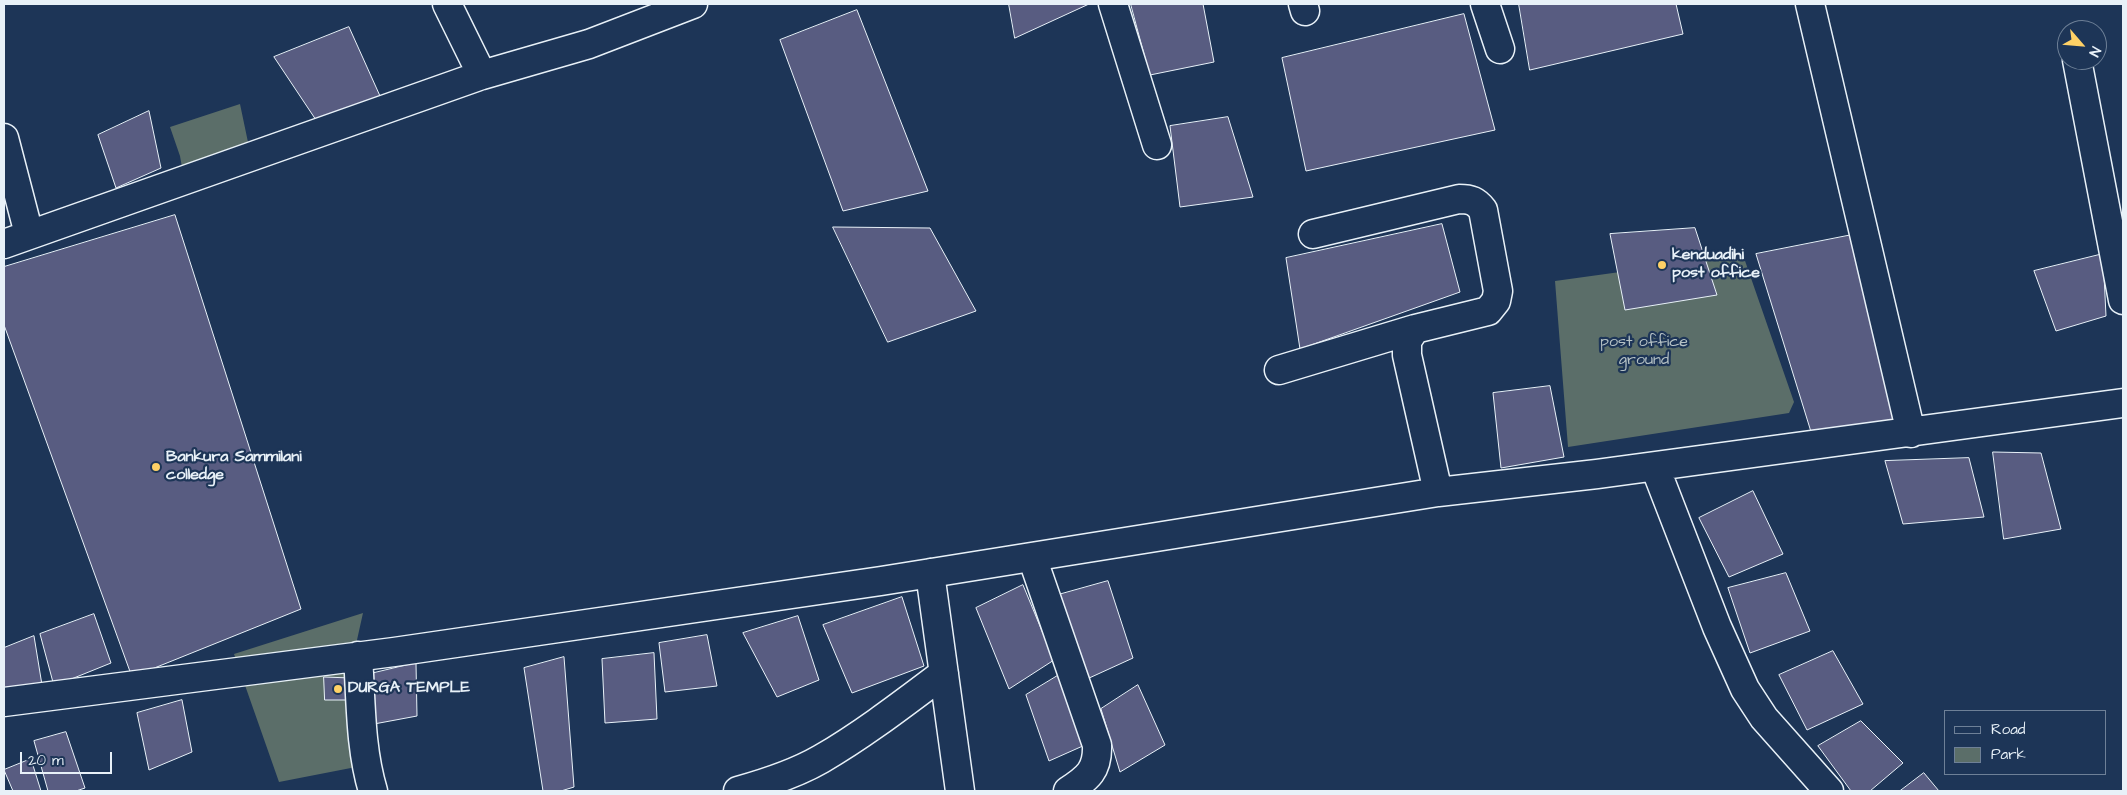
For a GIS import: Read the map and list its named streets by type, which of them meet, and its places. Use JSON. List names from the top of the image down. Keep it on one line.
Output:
{"parks":["post office ground"],"places":["kenduadihi post office","Bankura Sammilani colledge","DURGA TEMPLE"],"legend":["Road","Park"],"scale_bar":"20 m","north":"bottom right"}
